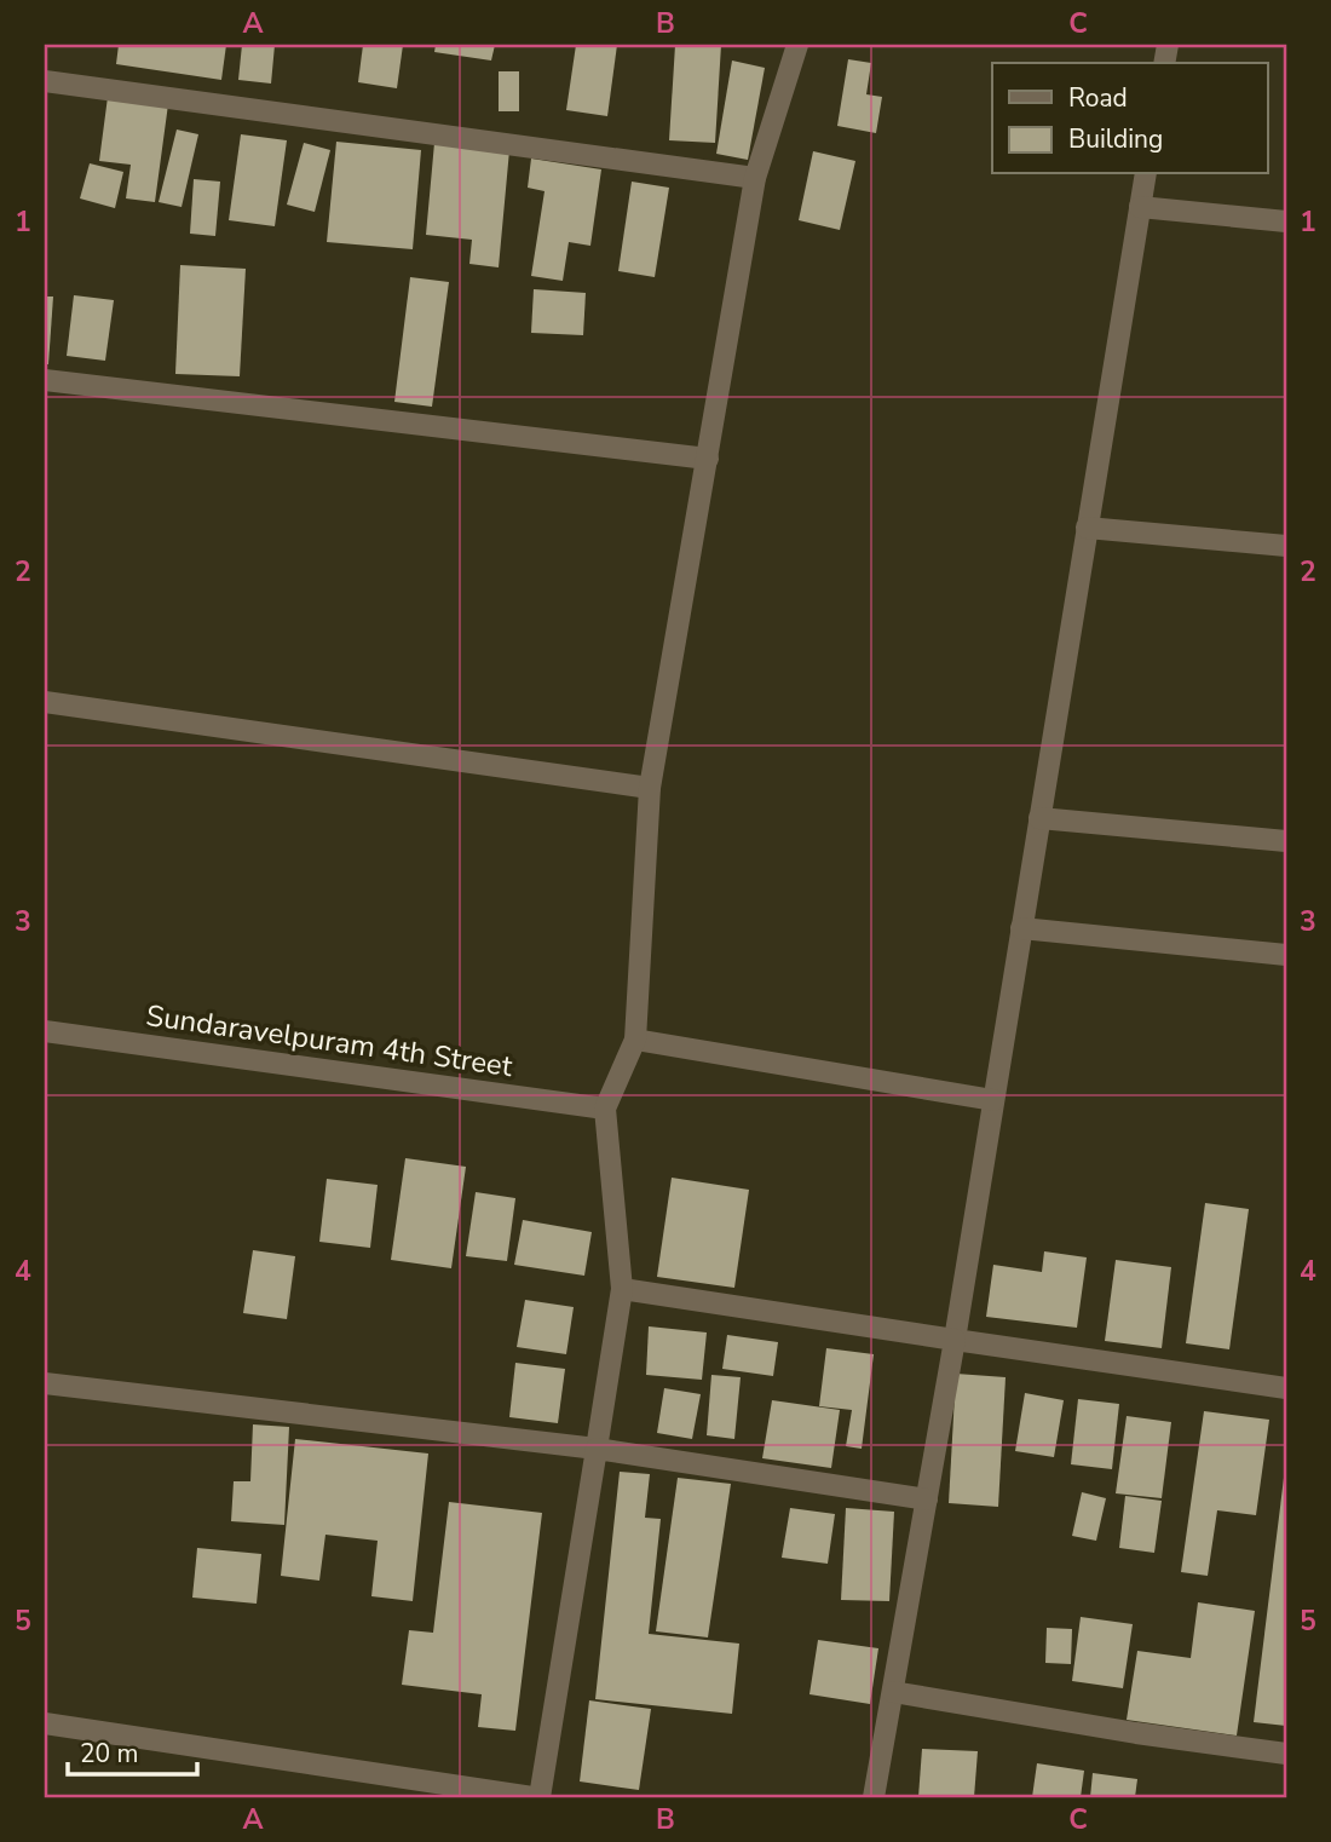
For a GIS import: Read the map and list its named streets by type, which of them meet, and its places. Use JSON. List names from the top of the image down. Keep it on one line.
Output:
{"streets":{"street":["Sundaravelpuram 4th Street"]},"legend":["Road","Building"],"scale_bar":"20 m","grid":{"columns":["A","B","C"],"rows":["1","2","3","4","5"]}}
